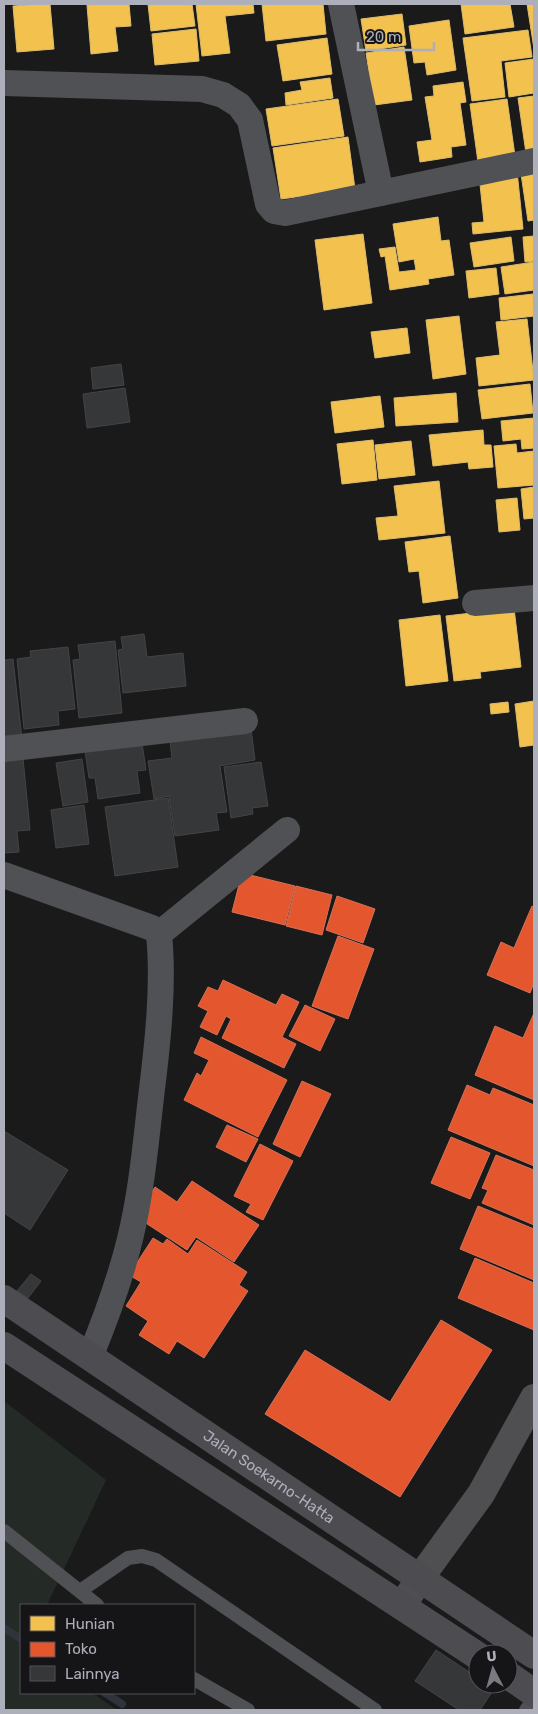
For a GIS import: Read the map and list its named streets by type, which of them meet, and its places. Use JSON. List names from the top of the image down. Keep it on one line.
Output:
{"streets":{"highway":["Jalan Soekarno-Hatta"]},"legend":["Hunian","Toko","Lainnya"],"scale_bar":"20 m","north":"top"}
